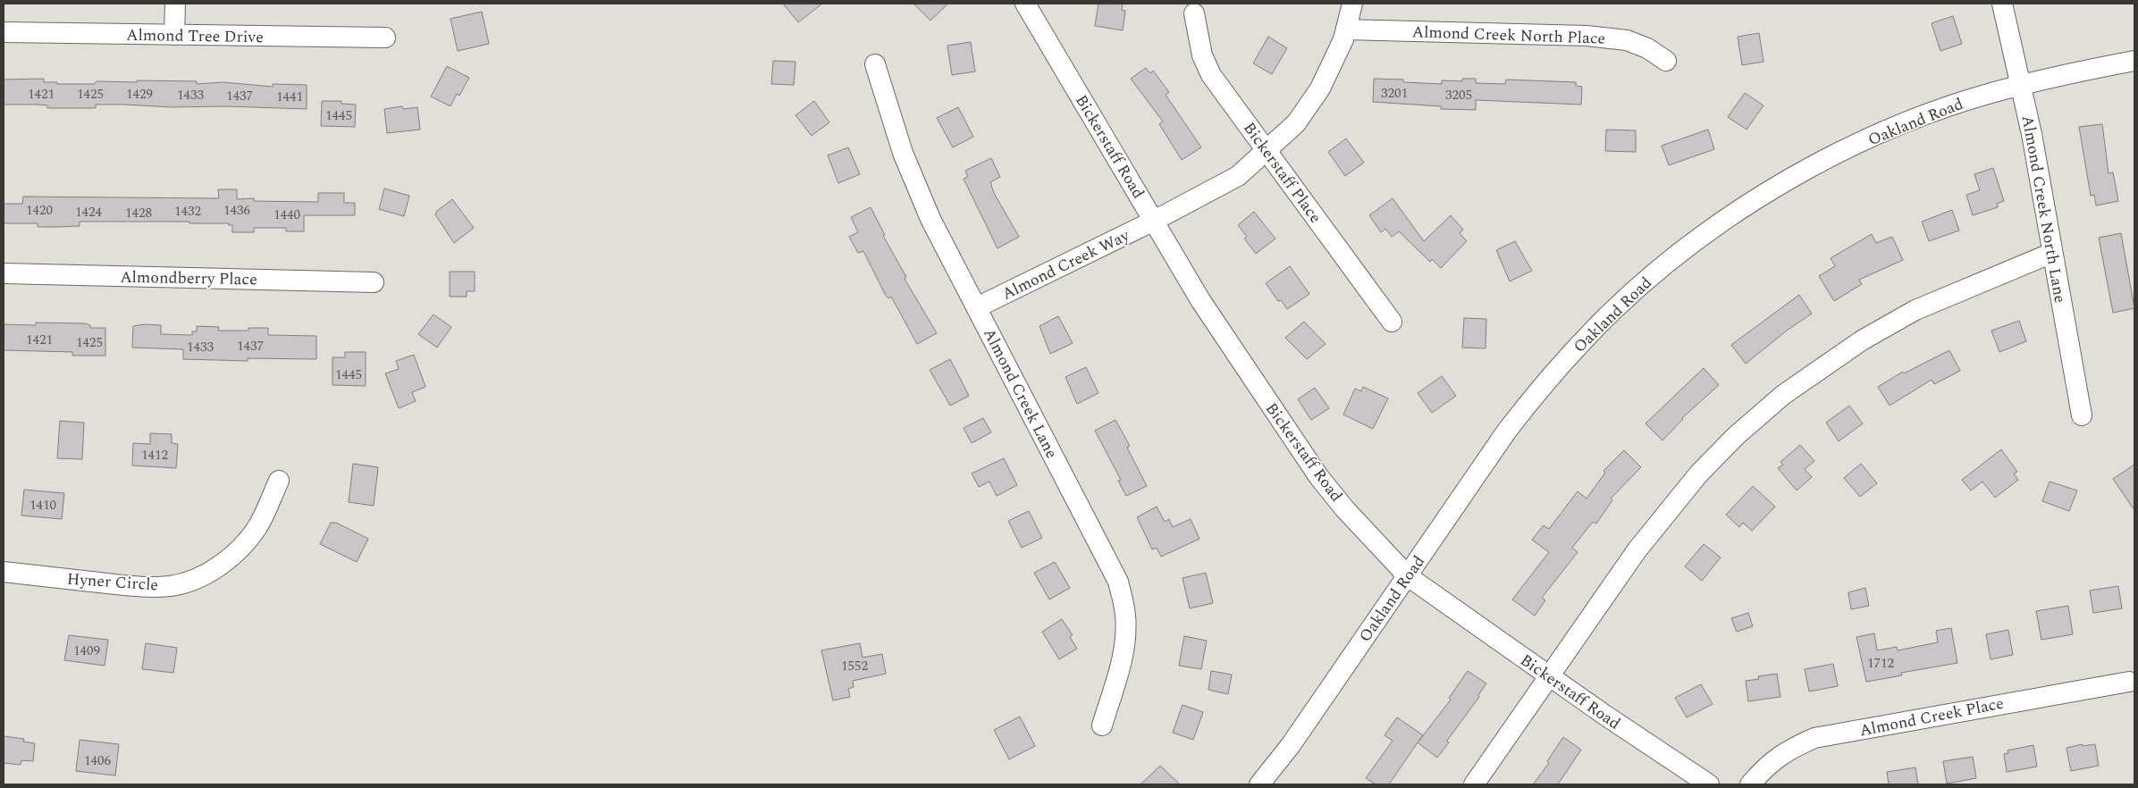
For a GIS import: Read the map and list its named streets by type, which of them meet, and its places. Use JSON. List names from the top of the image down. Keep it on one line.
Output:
{"streets":{"street":["Almond Creek North Place","Almond Tree Drive","Oakland Road","Bickerstaff Road","Bickerstaff Place","Almond Creek North Lane","Almond Creek Way","Almondberry Place","Almond Creek Lane","Hyner Circle","Almond Creek Place"]},"crossings":[["Almond Creek North Place","Almond Creek Way"],["Oakland Road","Bickerstaff Road"],["Oakland Road","Almond Creek North Lane"],["Bickerstaff Road","Almond Creek Way"],["Bickerstaff Place","Almond Creek Way"],["Almond Creek Way","Almond Creek Lane"]],"house_numbers":["3201","1421","1425","1429","1433","3205","1437","1441","1445","1420","1436","1432","1424","1428","1440","1421","1425","1437","1433","1445","1412","1410","1409","1712","1552","1406"]}
